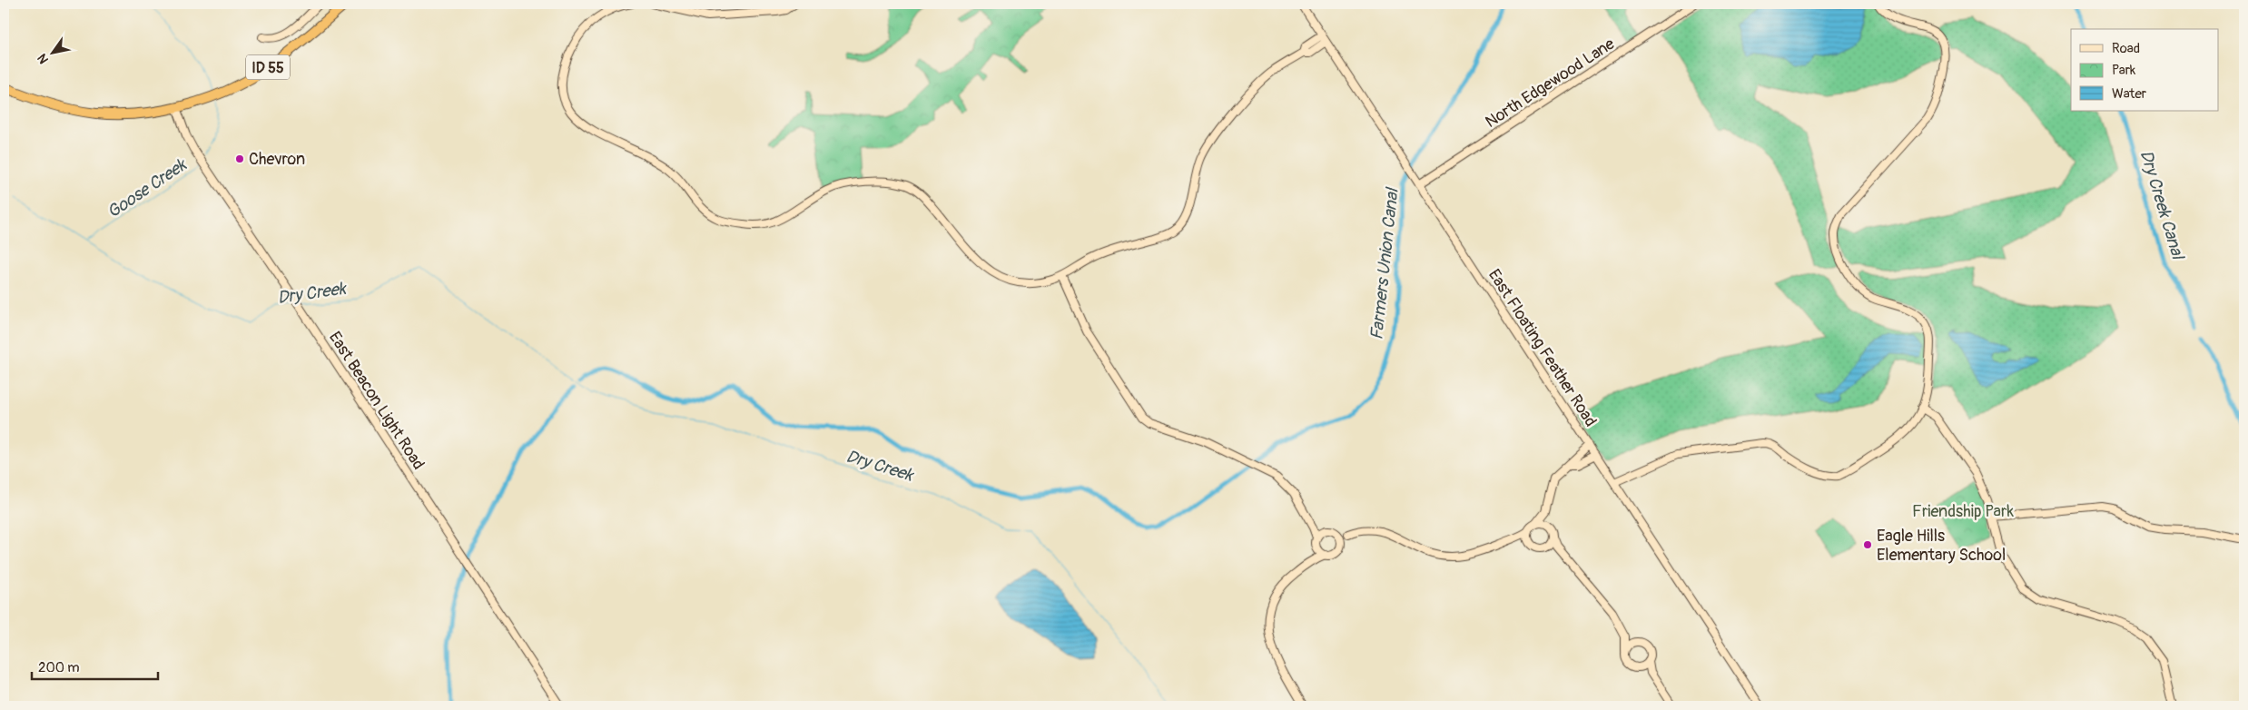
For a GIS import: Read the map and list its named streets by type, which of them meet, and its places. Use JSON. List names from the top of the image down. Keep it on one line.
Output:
{"streets":{"highway":["ID 55"],"street":["North Edgewood Lane","East Floating Feather Road","East Beacon Light Road"]},"crossings":[["ID 55","East Beacon Light Road"],["North Edgewood Lane","East Floating Feather Road"]],"water":["Goose Creek","Dry Creek Canal","Farmers Union Canal","Dry Creek"],"parks":["Friendship Park"],"places":["Chevron","Eagle Hills Elementary School"],"legend":["Road","Park","Water"],"scale_bar":"200 m","north":"bottom left"}
